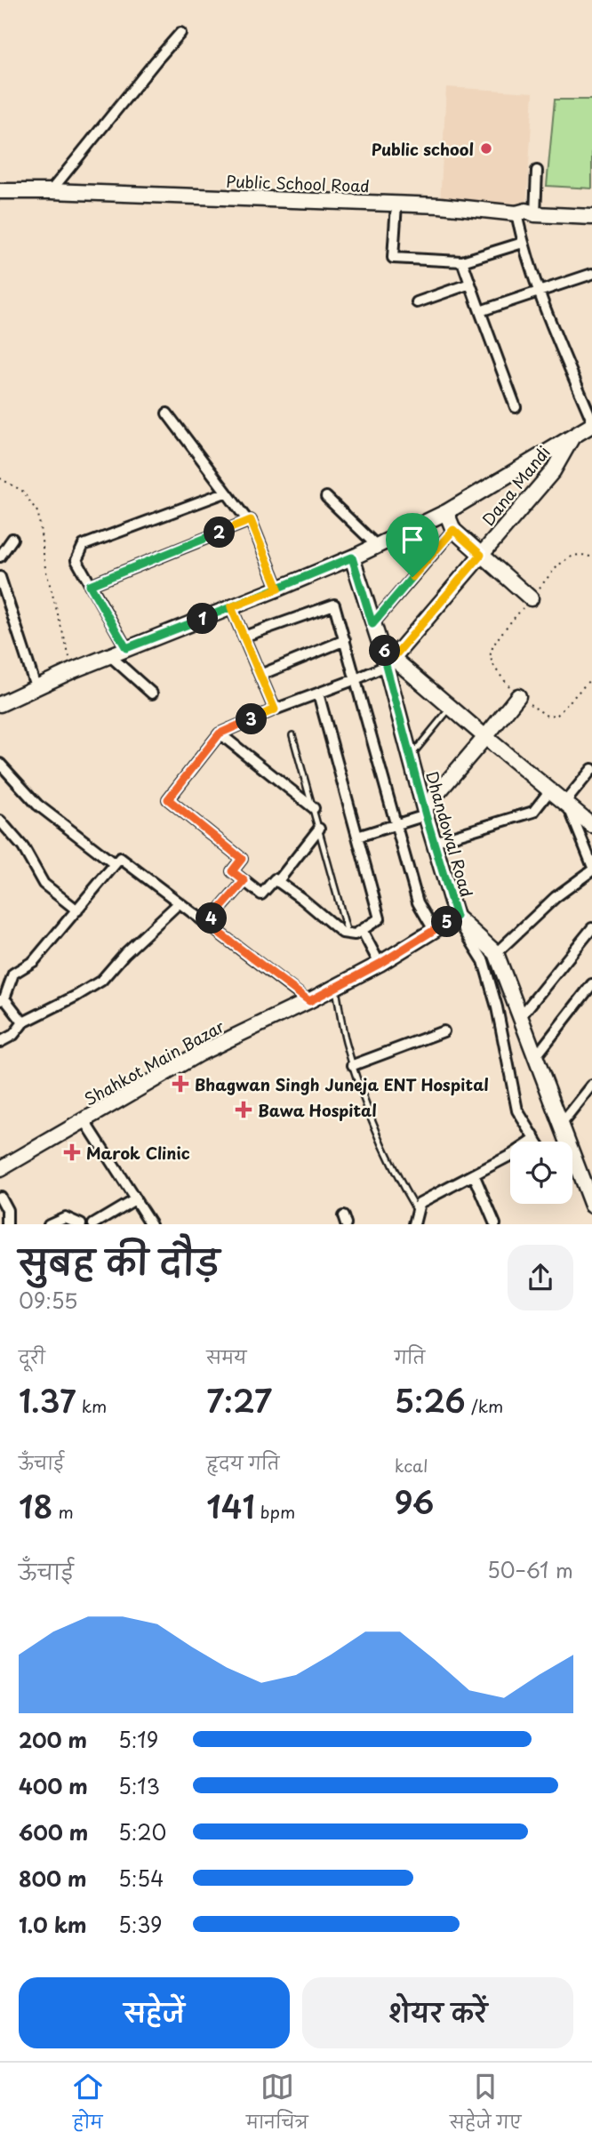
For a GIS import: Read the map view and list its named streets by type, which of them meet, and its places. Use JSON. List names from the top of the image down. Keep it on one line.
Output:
{"streets":{"street":["Public School Road","Dana Mandi","Dhandowal Road","Shahkot Main Bazar"]},"crossings":[["Dana Mandi","Dhandowal Road"],["Dhandowal Road","Shahkot Main Bazar"]],"places":{"other":["Public school"],"health":["Bhagwan Singh Juneja ENT Hospital","Bawa Hospital","Marok Clinic"]},"page":{"pins":["2","1","6","3","4","5"],"heading":["सुबह की दौड़","09:55"],"stats":[["दूरी","1.37 km"],["समय","7:27"],["गति","5:26 /km"],["ऊँचाई","18 m"],["हृदय गति","141 bpm"],["kcal","96"]],"chart":["ऊँचाई","50–61 m"],"list":[{"name":"200 m","note":"5:19"},{"name":"400 m","note":"5:13"},{"name":"600 m","note":"5:20"},{"name":"800 m","note":"5:54"},{"name":"1.0 km","note":"5:39"}],"buttons":["सहेजें","शेयर करें"],"tabs":["होम","मानचित्र","सहेजे गए"]}}
